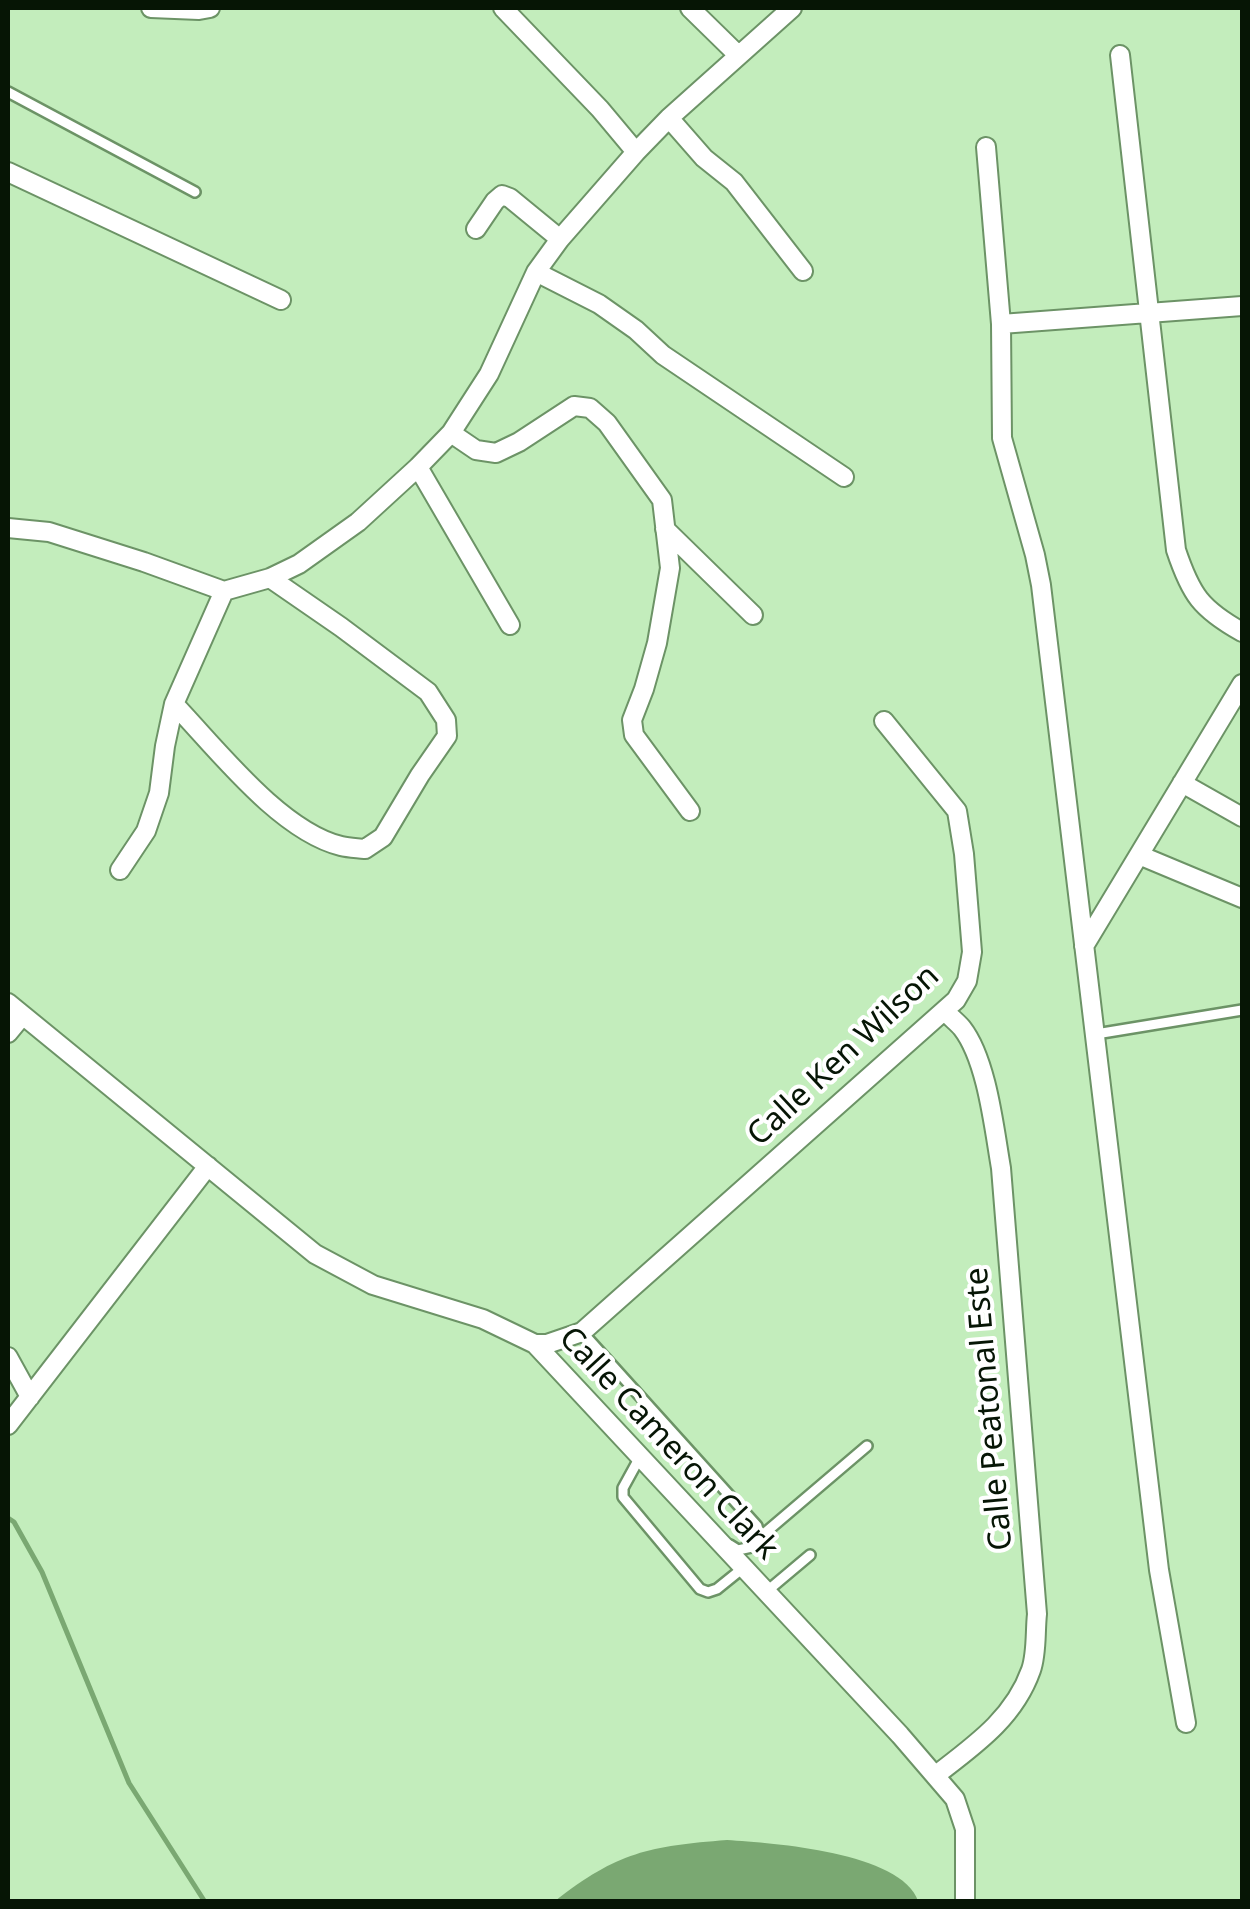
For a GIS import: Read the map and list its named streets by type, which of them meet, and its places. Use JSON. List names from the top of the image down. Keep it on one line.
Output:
{"streets":{"street":["Calle Ken Wilson","Calle Peatonal Este","Calle Cameron Clark"]},"crossings":[["Calle Ken Wilson","Calle Peatonal Este"],["Calle Ken Wilson","Calle Cameron Clark"],["Calle Peatonal Este","Calle Cameron Clark"]]}
